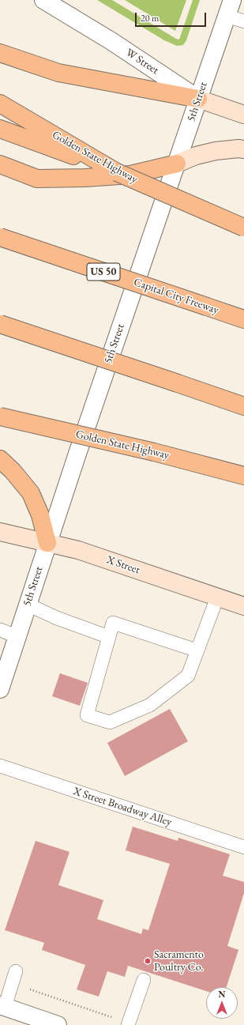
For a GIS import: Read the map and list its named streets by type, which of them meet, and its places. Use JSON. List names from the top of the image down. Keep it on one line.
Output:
{"streets":{"highway":["Golden State Highway","US 50","Capital City Freeway"],"main road":["W Street","X Street"],"street":["5th Street"],"lane":["X Street Broadway Alley"]},"crossings":[["W Street","5th Street"],["5th Street","X Street"]],"places":["Sacramento Poultry Co."],"scale_bar":"20 m","north":"top"}
